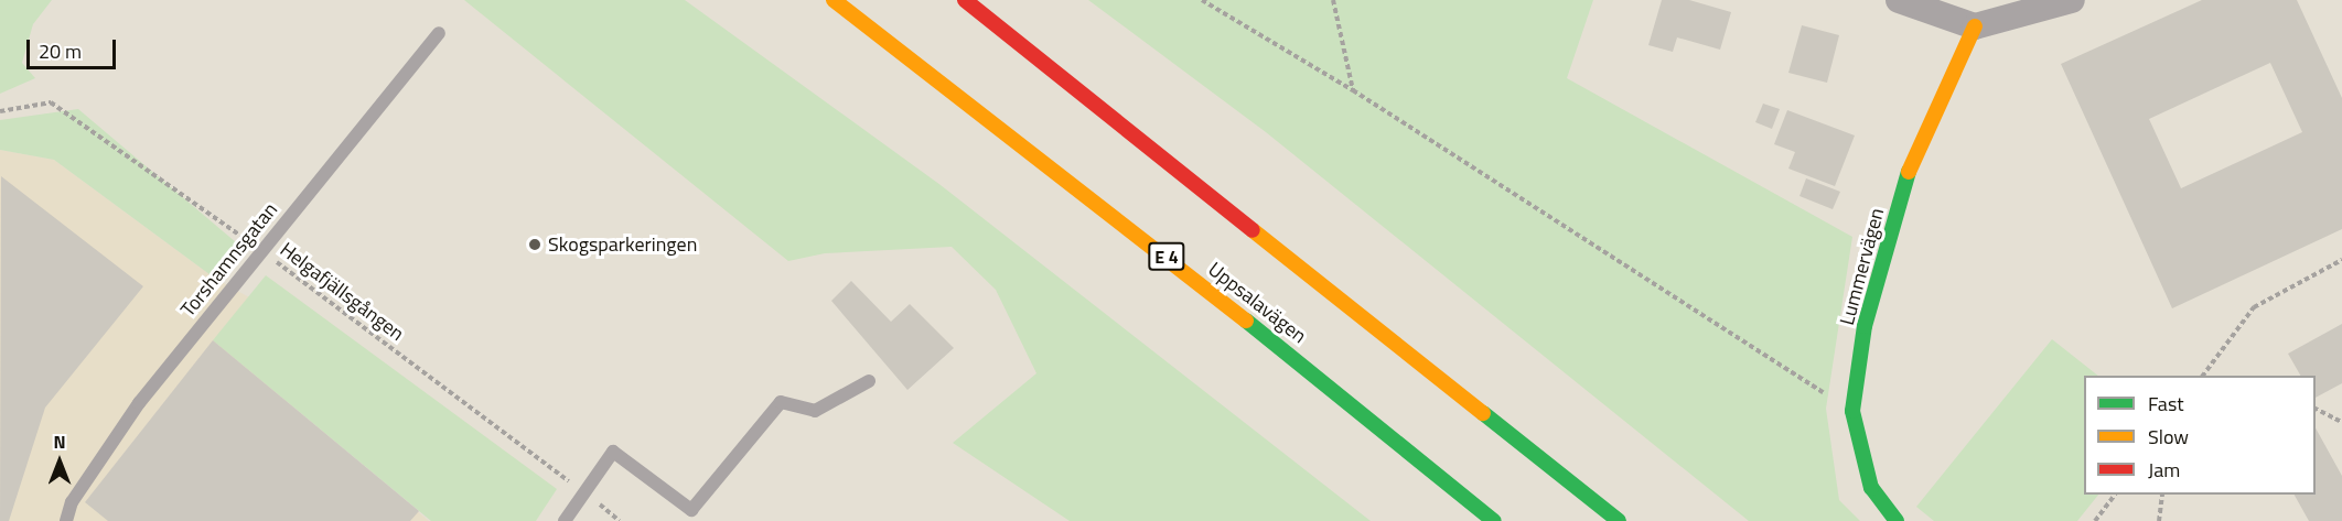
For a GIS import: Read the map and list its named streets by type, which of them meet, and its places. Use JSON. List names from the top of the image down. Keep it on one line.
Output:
{"streets":{"main road":["E 4","Lummervägen","Uppsalavägen"],"lane":["Torshamnsgatan"],"path":["Helgafjällsgången"]},"crossings":[["Torshamnsgatan","Helgafjällsgången"]],"places":["Skogsparkeringen"],"legend":["Fast","Slow","Jam"],"scale_bar":"20 m","north":"top"}
